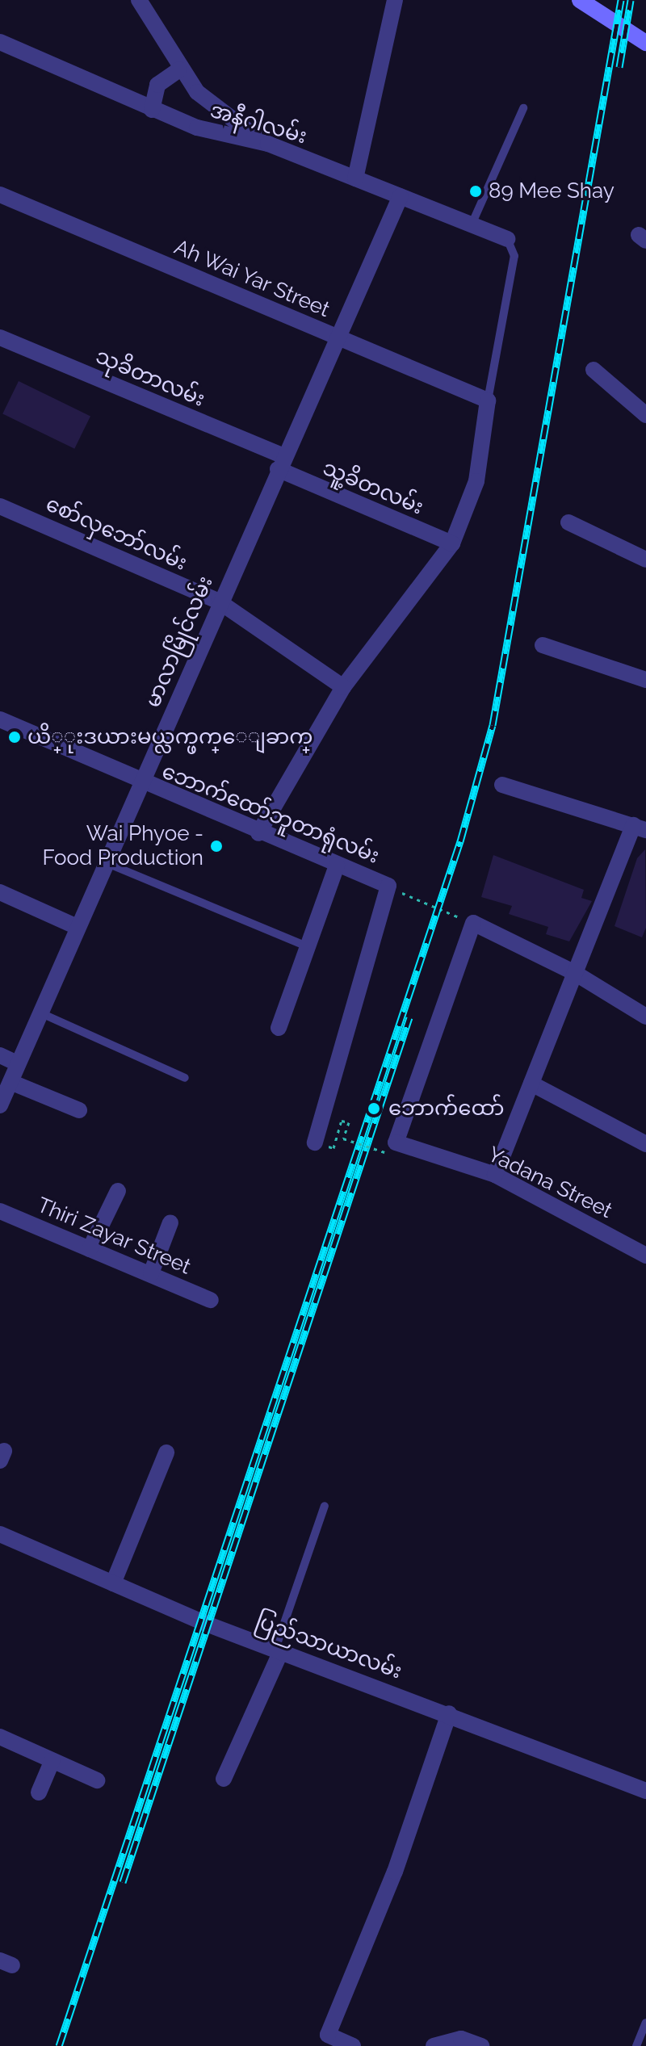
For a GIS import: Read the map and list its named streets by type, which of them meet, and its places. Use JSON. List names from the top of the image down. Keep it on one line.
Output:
{"streets":{"street":["အနီဂါလမ်း","Ah Wai Yar Street","သုခိတာလမ်း","သူ့ခိတလမ်း","စော်လှဘော်လမ်း","မာလာမြိုင်လမ်း","ဘောက်ထော်ဘူတာရုံလမ်း","Yadana Street","Thiri Zayar Street","ပြည်သာယာလမ်း"]},"crossings":[["အနီဂါလမ်း","မာလာမြိုင်လမ်း"],["Ah Wai Yar Street","မာလာမြိုင်လမ်း"],["သုခိတာလမ်း","သူ့ခိတလမ်း"],["သုခိတာလမ်း","မာလာမြိုင်လမ်း"],["သူ့ခိတလမ်း","မာလာမြိုင်လမ်း"],["စော်လှဘော်လမ်း","မာလာမြိုင်လမ်း"],["မာလာမြိုင်လမ်း","ဘောက်ထော်ဘူတာရုံလမ်း"]],"places":["89 Mee Shay","ယိ္ုးဒယားမယ္လက္ဖက္ေျခာက္","Wai Phyoe - Food Production","ဘောက်ထော်"]}
